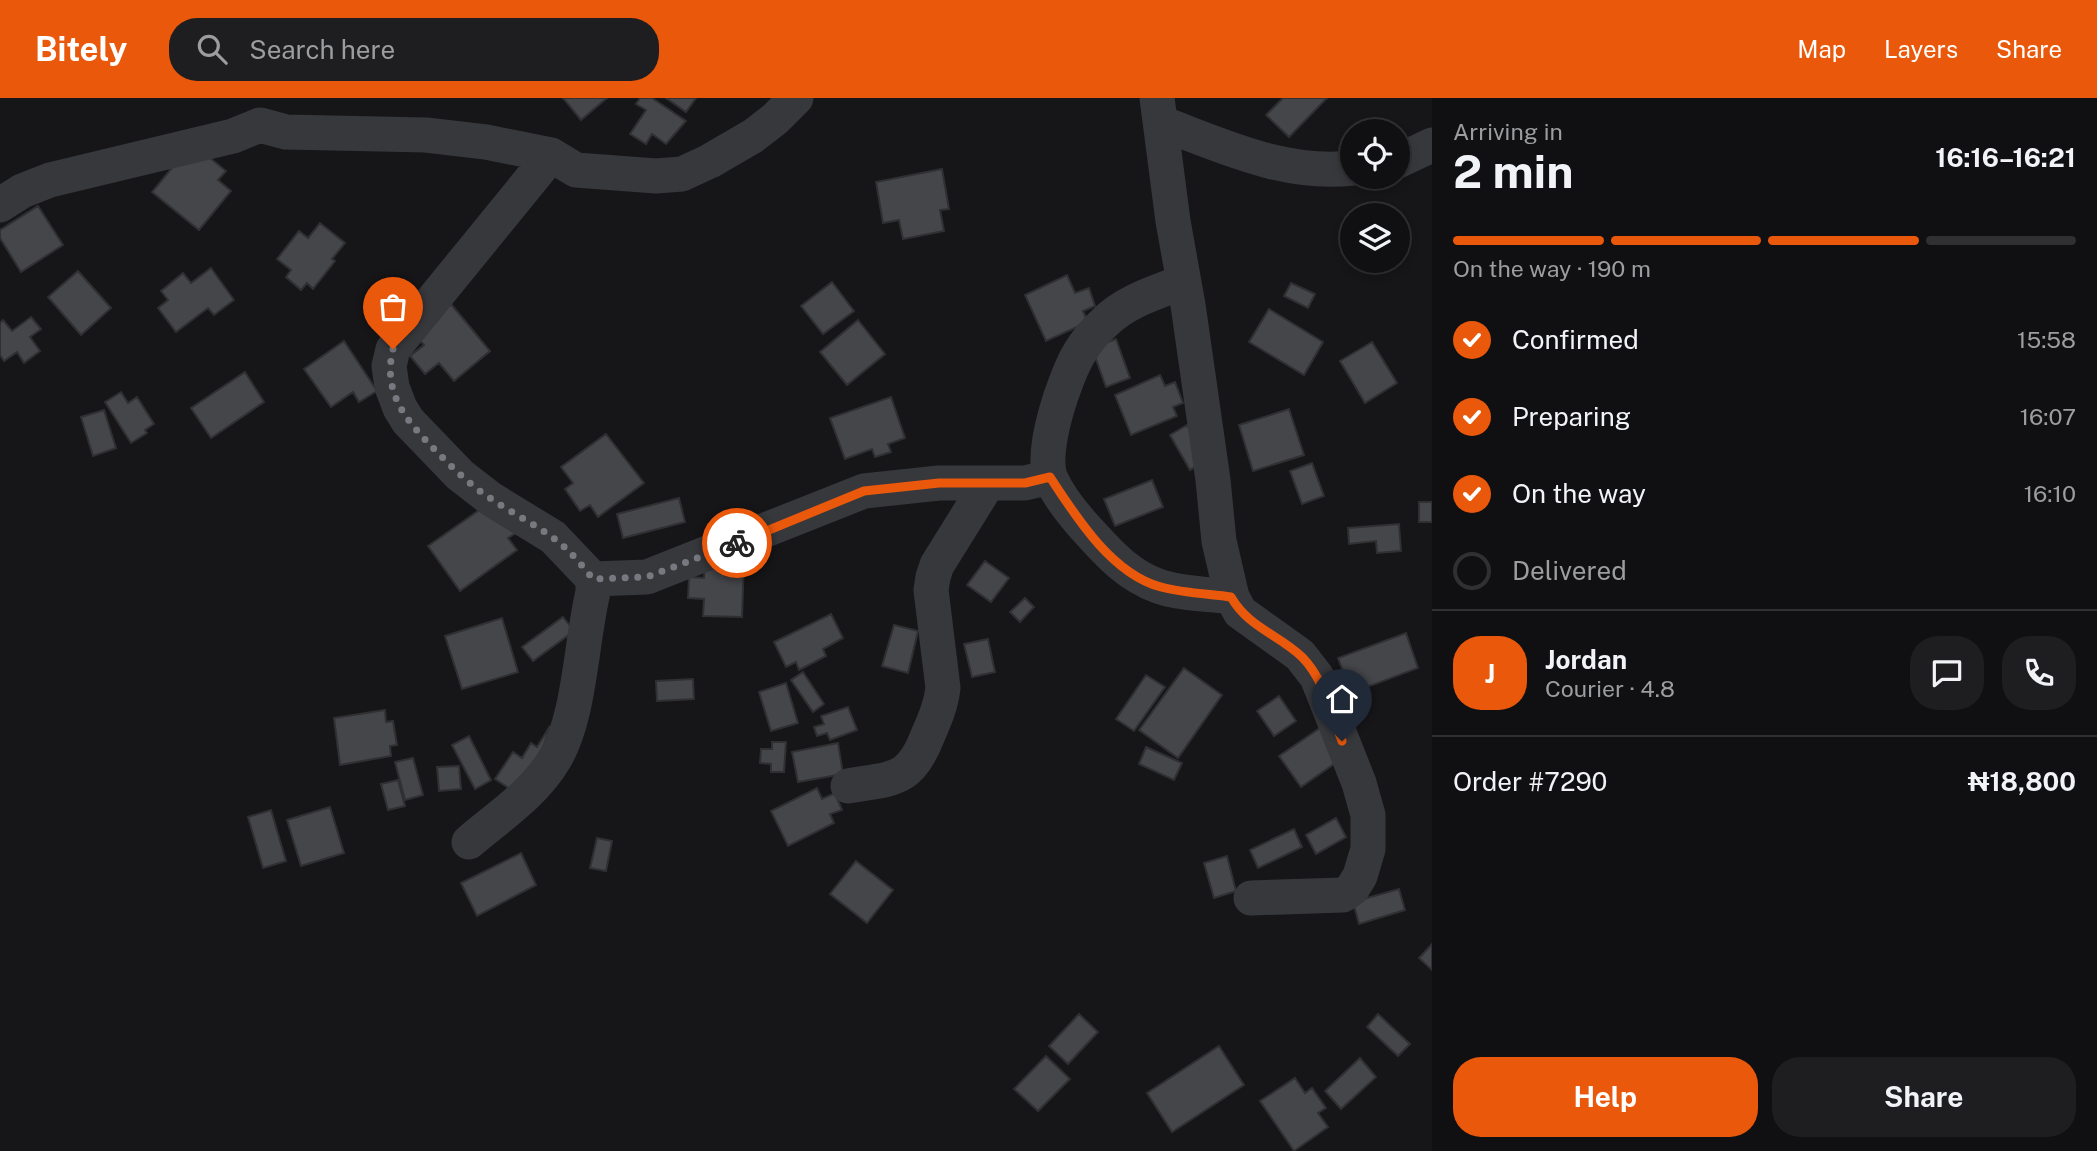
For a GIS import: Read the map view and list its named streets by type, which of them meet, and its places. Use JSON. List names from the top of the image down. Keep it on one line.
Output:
{"page":{"header":"Bitely","search":"Search here","nav":["Map","Layers","Share"],"heading":["2 min","Arriving in","16:16–16:21"],"panel":["Jordan","Courier · 4.8","Order #7290","₦18,800"],"bar":"On the way · 190 m","list":[["Confirmed","15:58"],["Preparing","16:07"],["On the way","16:10"],"Delivered"],"round":"J","buttons":["Help","Share"]}}
